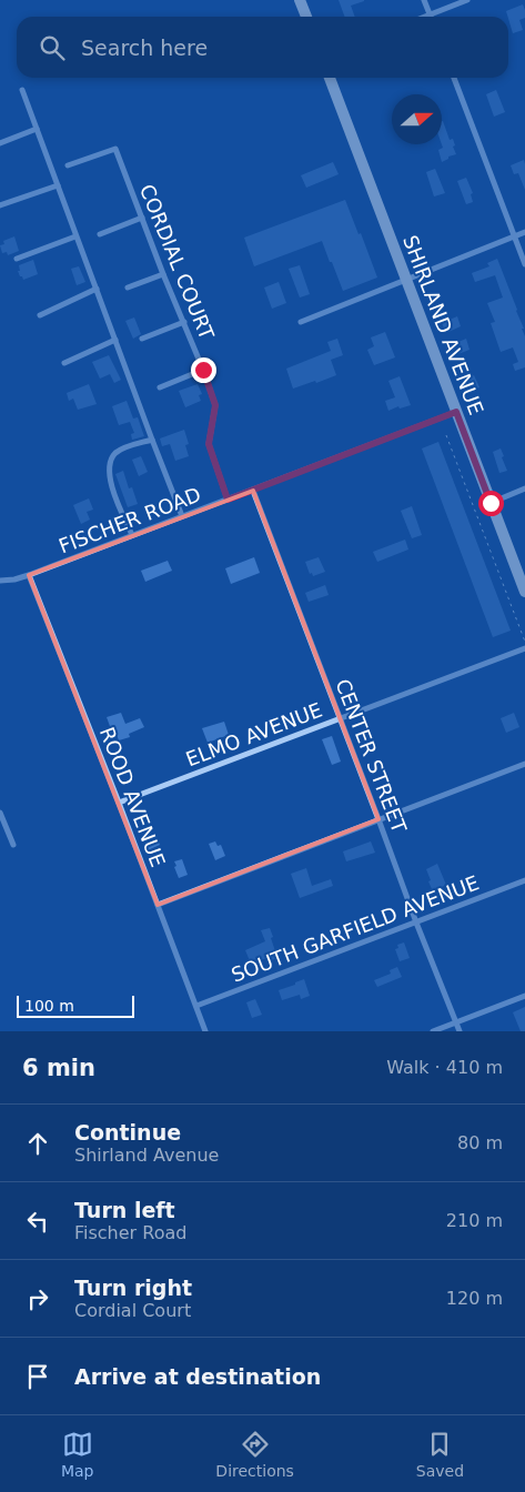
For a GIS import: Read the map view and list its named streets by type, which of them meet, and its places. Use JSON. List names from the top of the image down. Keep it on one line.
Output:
{"streets":{"street":["CORDIAL COURT","SHIRLAND AVENUE","FISCHER ROAD","ELMO AVENUE","CENTER STREET","ROOD AVENUE","SOUTH GARFIELD AVENUE"]},"crossings":[["CORDIAL COURT","FISCHER ROAD"],["SHIRLAND AVENUE","FISCHER ROAD"],["FISCHER ROAD","CENTER STREET"],["FISCHER ROAD","ROOD AVENUE"],["ELMO AVENUE","CENTER STREET"],["ELMO AVENUE","ROOD AVENUE"],["CENTER STREET","SOUTH GARFIELD AVENUE"],["ROOD AVENUE","SOUTH GARFIELD AVENUE"]],"scale_bar":"100 m","north":"right","page":{"search":"Search here","scale":"100 m","heading":["6 min","Walk · 410 m"],"list":[["Continue","Shirland Avenue","80 m"],["Turn left","Fischer Road","210 m"],["Turn right","Cordial Court","120 m"],"Arrive at destination"],"nav":["Map","Directions","Saved"]}}
